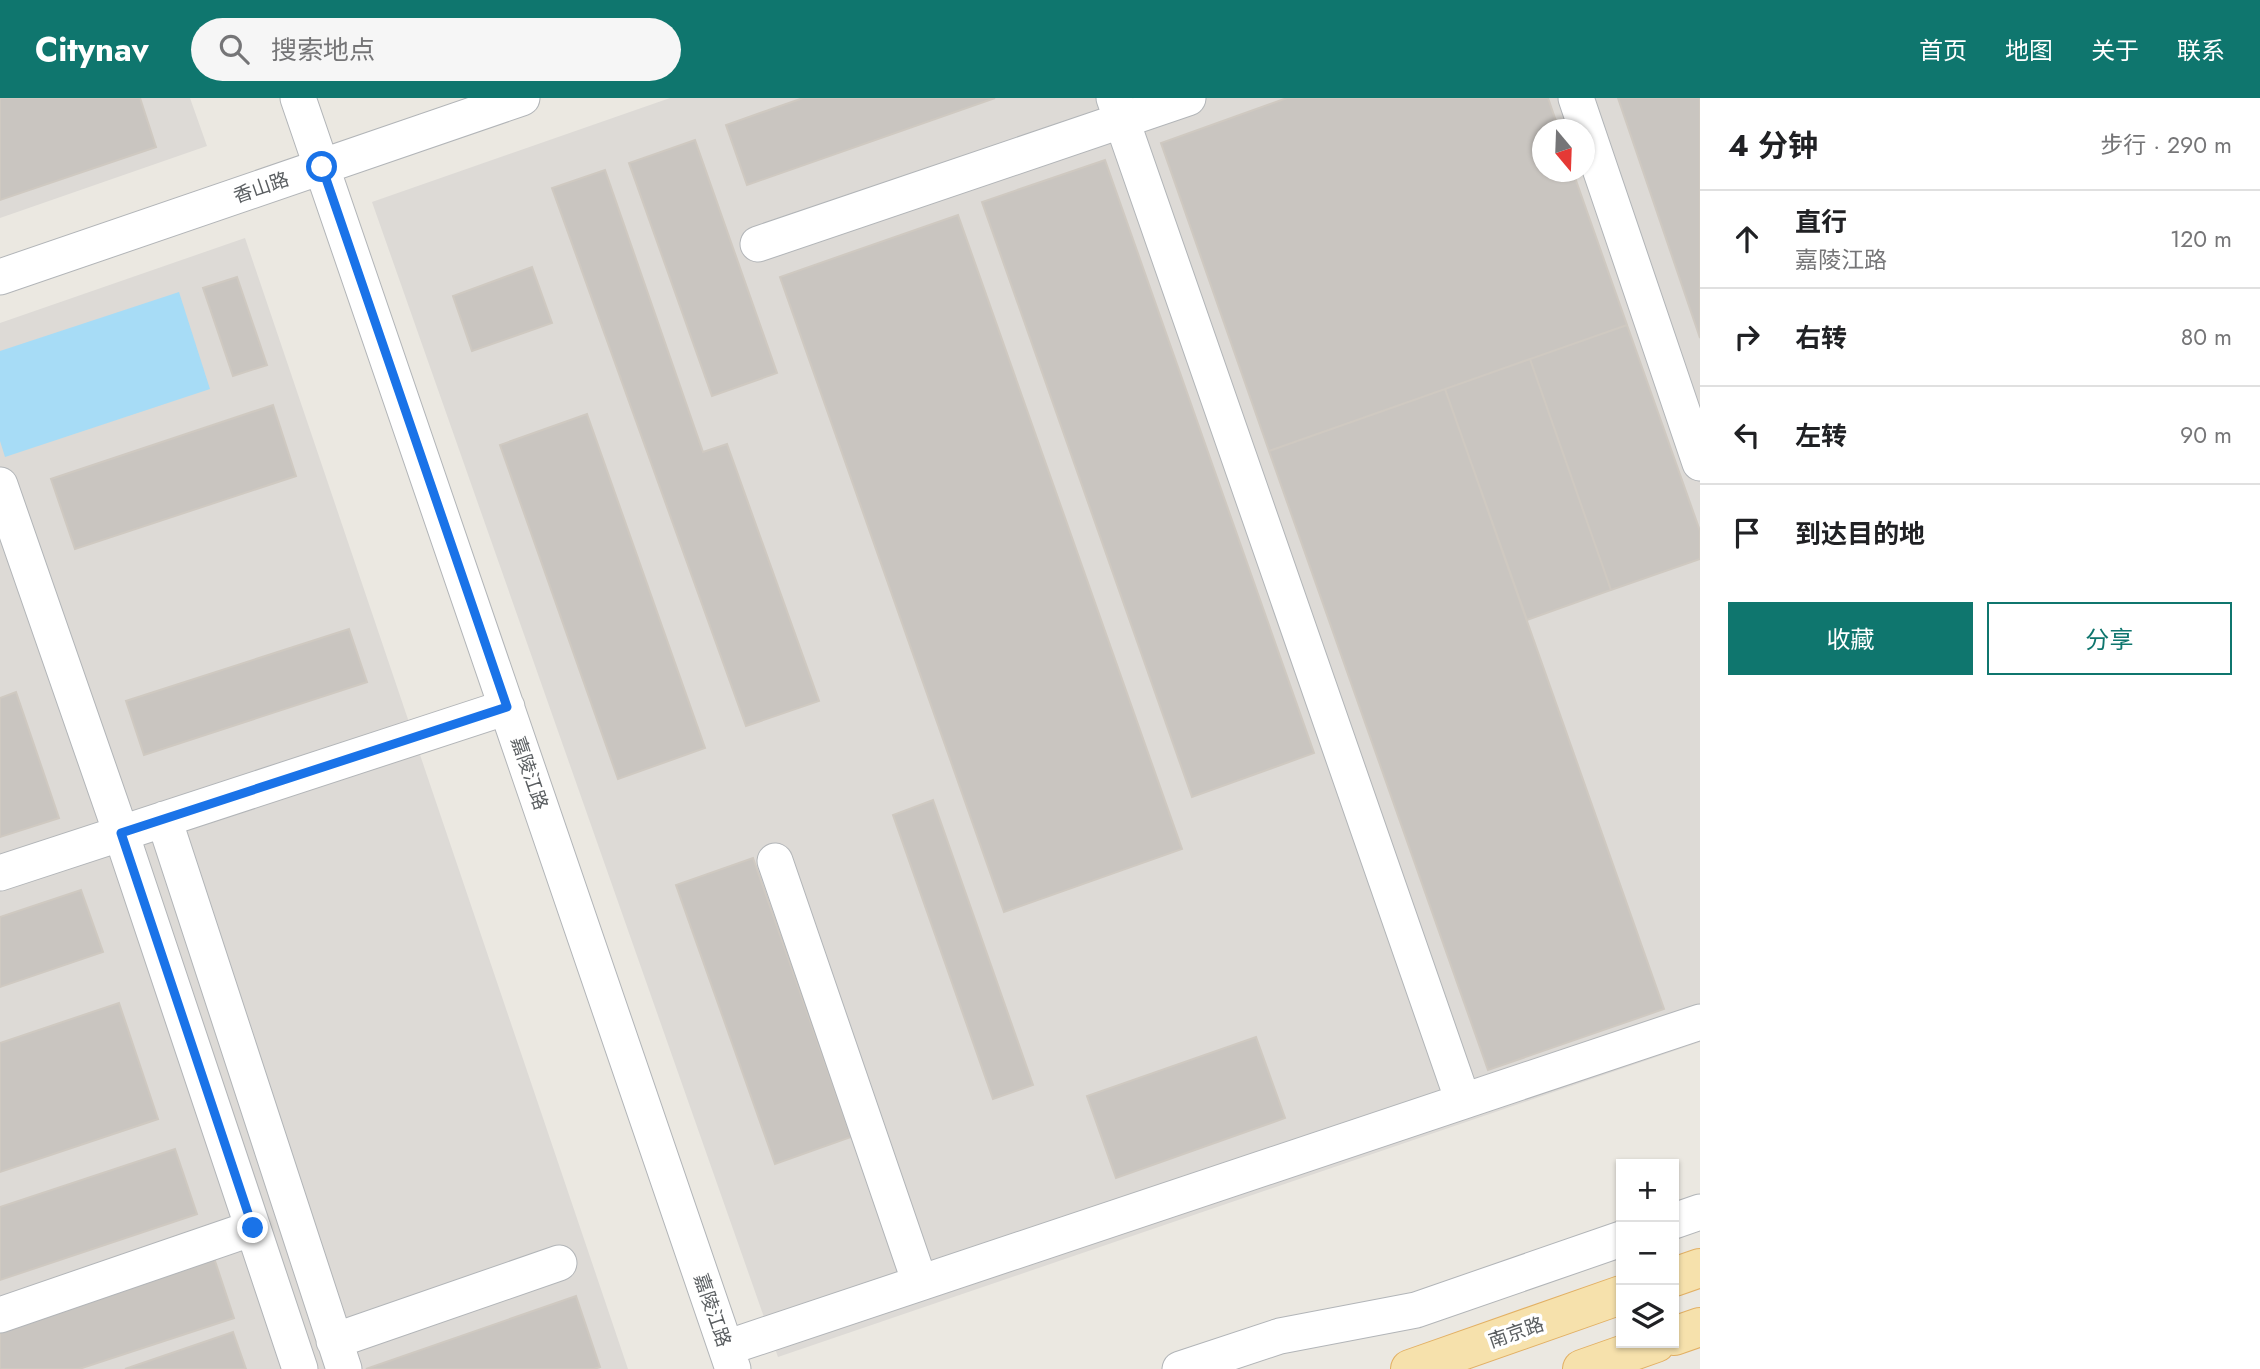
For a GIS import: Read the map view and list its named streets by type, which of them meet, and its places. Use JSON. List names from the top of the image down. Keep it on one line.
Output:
{"streets":{"main road":["南京路"],"street":["香山路","嘉陵江路"]},"crossings":[["香山路","嘉陵江路"]],"north":"bottom","page":{"header":"Citynav","search":"搜索地点","nav":["首页","地图","关于","联系"],"heading":["4 分钟","步行 · 290 m"],"list":[["直行","嘉陵江路","120 m"],["右转","80 m"],["左转","90 m"],"到达目的地"],"buttons":["收藏","分享"],"map_buttons":["+","−"]}}
